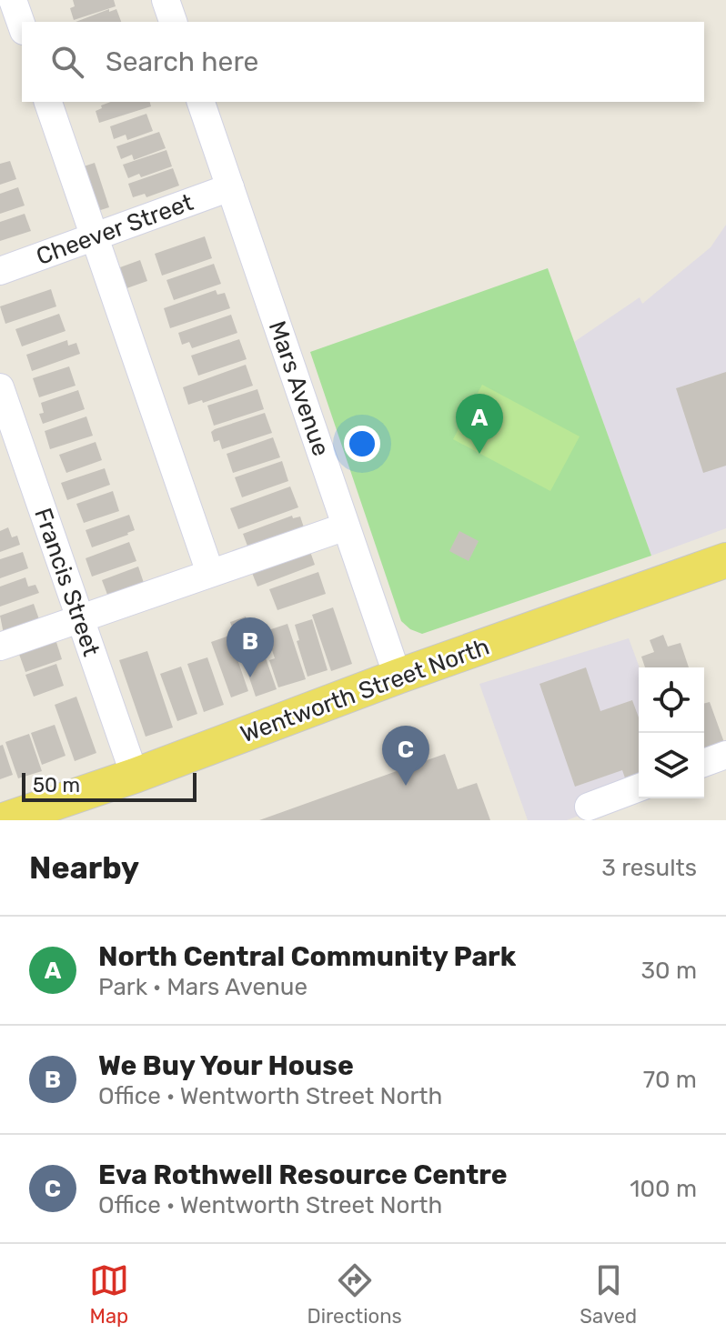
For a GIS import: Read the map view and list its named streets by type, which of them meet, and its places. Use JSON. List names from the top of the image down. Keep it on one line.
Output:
{"streets":{"main road":["Wentworth Street North"],"street":["Cheever Street","Mars Avenue","Francis Street"]},"crossings":[["Cheever Street","Mars Avenue"],["Mars Avenue","Wentworth Street North"],["Francis Street","Wentworth Street North"]],"scale_bar":"50 m","page":{"search":"Search here","pins":["A","B","C"],"scale":"50 m","heading":["Nearby","3 results"],"list":[{"mark":"A","name":"North Central Community Park","note":"Park · Mars Avenue","value":"30 m"},{"mark":"B","name":"We Buy Your House","note":"Office · Wentworth Street North","value":"70 m"},{"mark":"C","name":"Eva Rothwell Resource Centre","note":"Office · Wentworth Street North","value":"100 m"}],"nav":["Map","Directions","Saved"]}}
